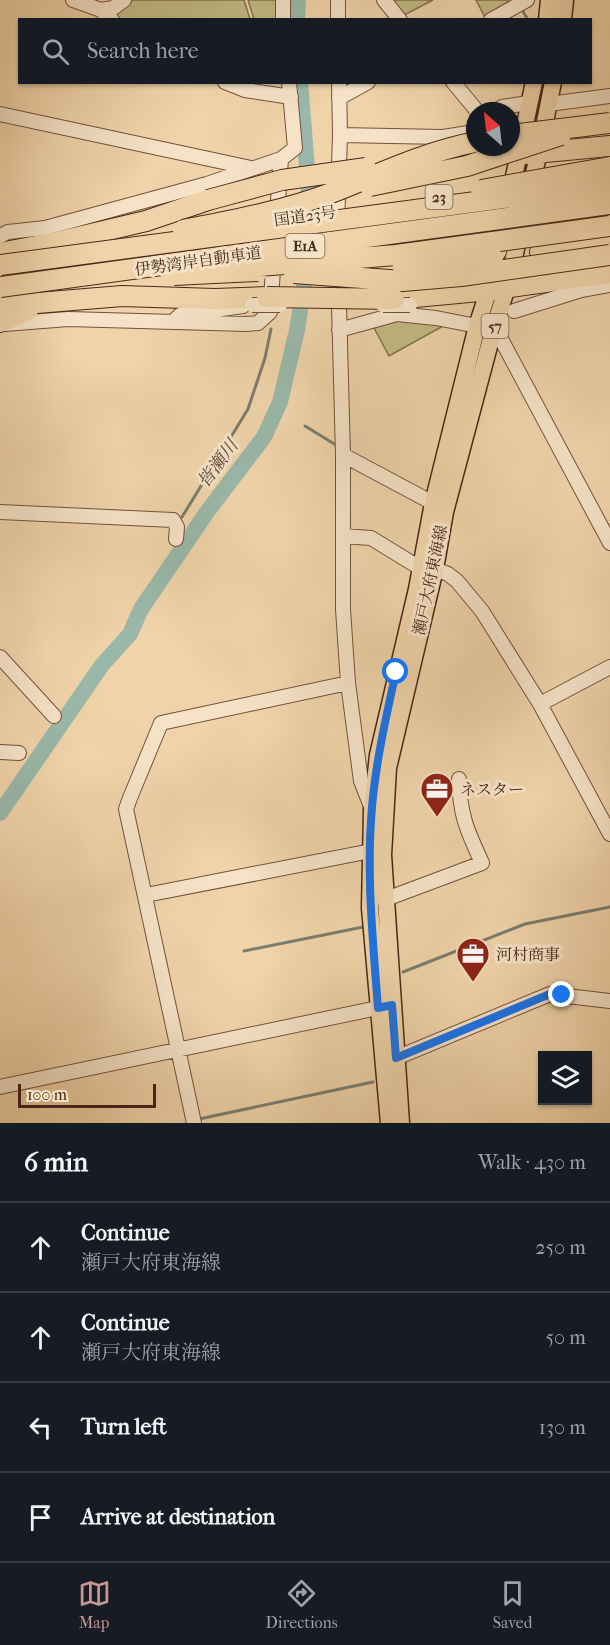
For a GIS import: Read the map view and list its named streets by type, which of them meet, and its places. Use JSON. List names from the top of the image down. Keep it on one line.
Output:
{"streets":{"highway":["23","国道23号","E1A","伊勢湾岸自動車道"],"main road":["57","瀬戸大府東海線"]},"crossings":[["23","瀬戸大府東海線"],["国道23号","伊勢湾岸自動車道"]],"water":["皆瀬川"],"places":{"office":["ネスター","河村商事"]},"scale_bar":"100 m","north":"top left","page":{"search":"Search here","scale":"100 m","heading":["6 min","Walk · 430 m"],"list":[["Continue","瀬戸大府東海線","250 m"],["Continue","瀬戸大府東海線","50 m"],["Turn left","130 m"],"Arrive at destination"],"nav":["Map","Directions","Saved"]}}
